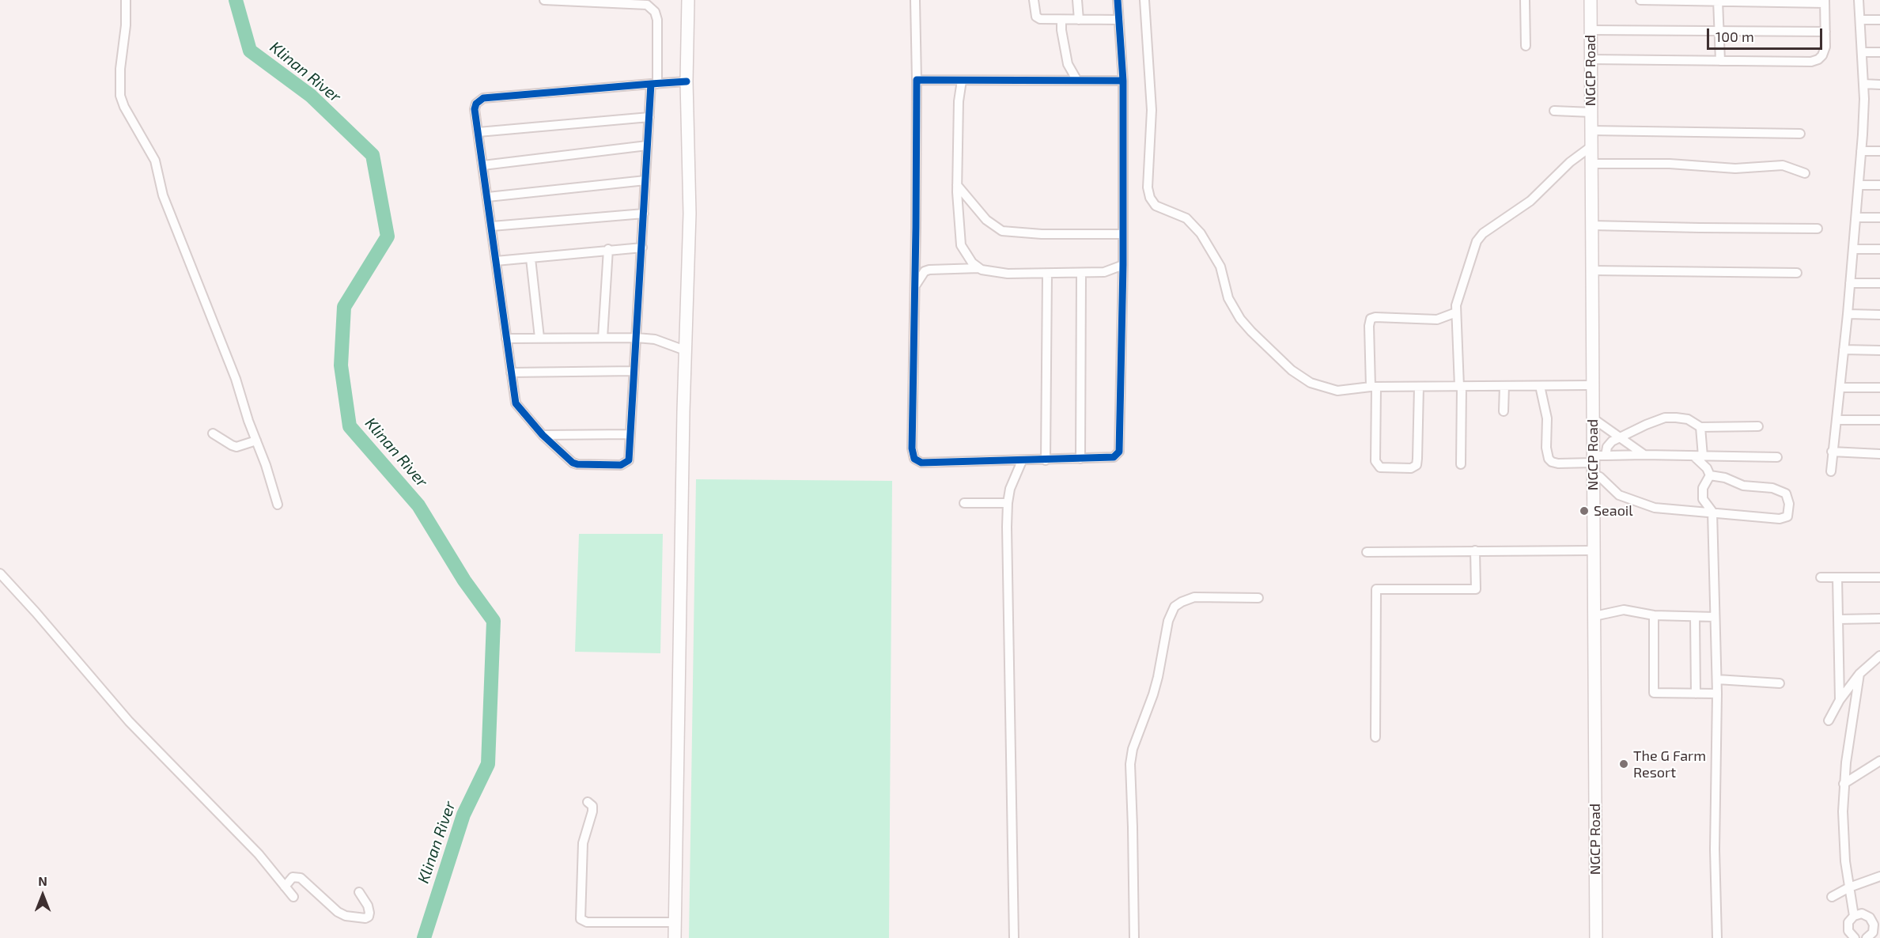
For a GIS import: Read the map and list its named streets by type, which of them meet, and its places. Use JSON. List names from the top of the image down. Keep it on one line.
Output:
{"streets":{"street":["NGCP Road"]},"water":["Klinan River"],"places":["Seaoil","The G Farm Resort"],"scale_bar":"100 m","north":"top"}
